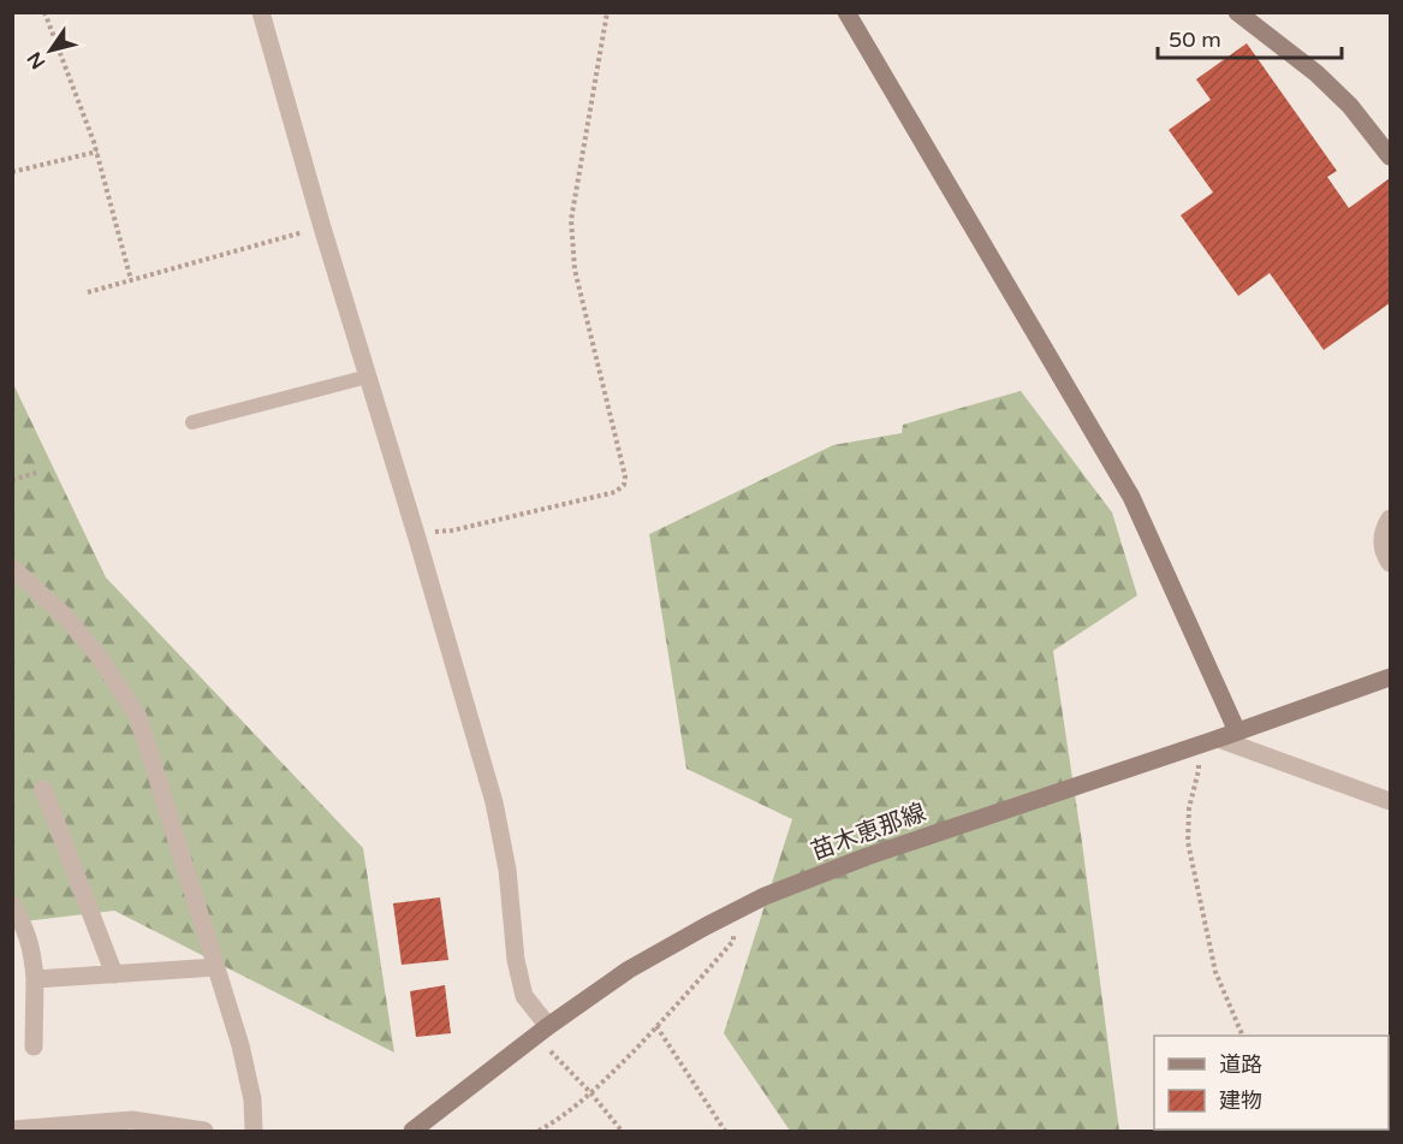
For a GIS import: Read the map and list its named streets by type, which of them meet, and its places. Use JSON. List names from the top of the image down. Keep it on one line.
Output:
{"streets":{"main road":["苗木恵那線"]},"legend":["道路","建物"],"scale_bar":"50 m","north":"bottom left"}
